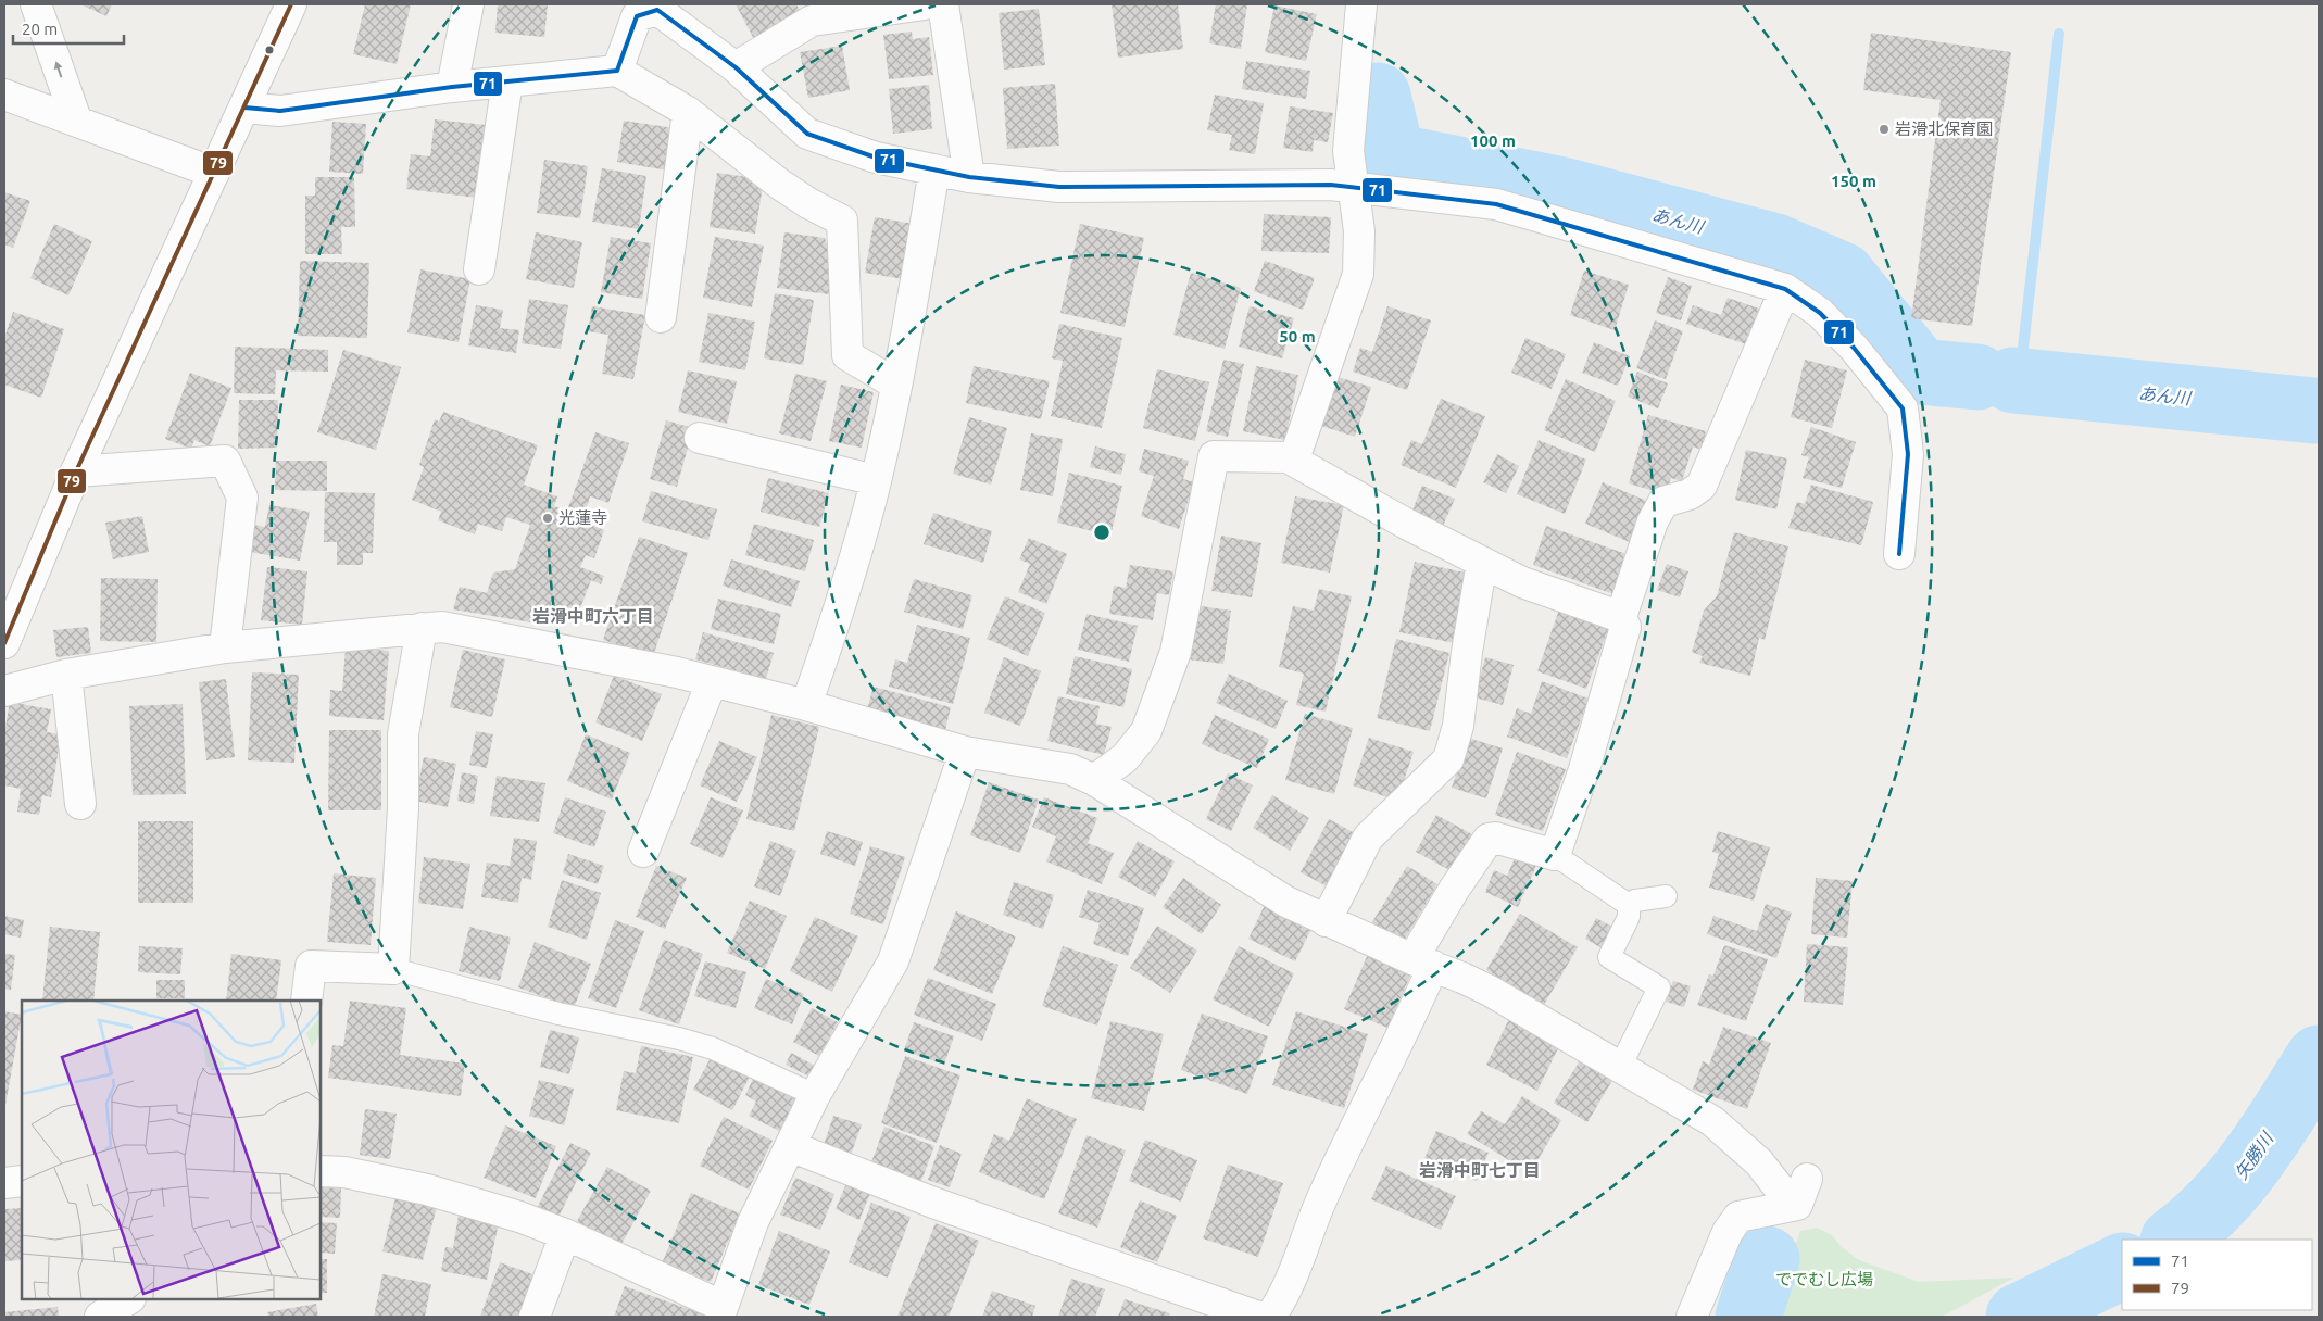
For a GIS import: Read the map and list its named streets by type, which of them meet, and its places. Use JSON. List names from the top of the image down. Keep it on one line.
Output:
{"districts":["岩滑中町六丁目","岩滑中町七丁目"],"water":["あん川","矢勝川"],"parks":["ででむし広場"],"places":["岩滑北保育園","光蓮寺"],"lines":["transit line 79","transit line 71"],"legend":["71","79"],"scale_bar":"20 m","rings":["100 m","150 m","50 m"]}
